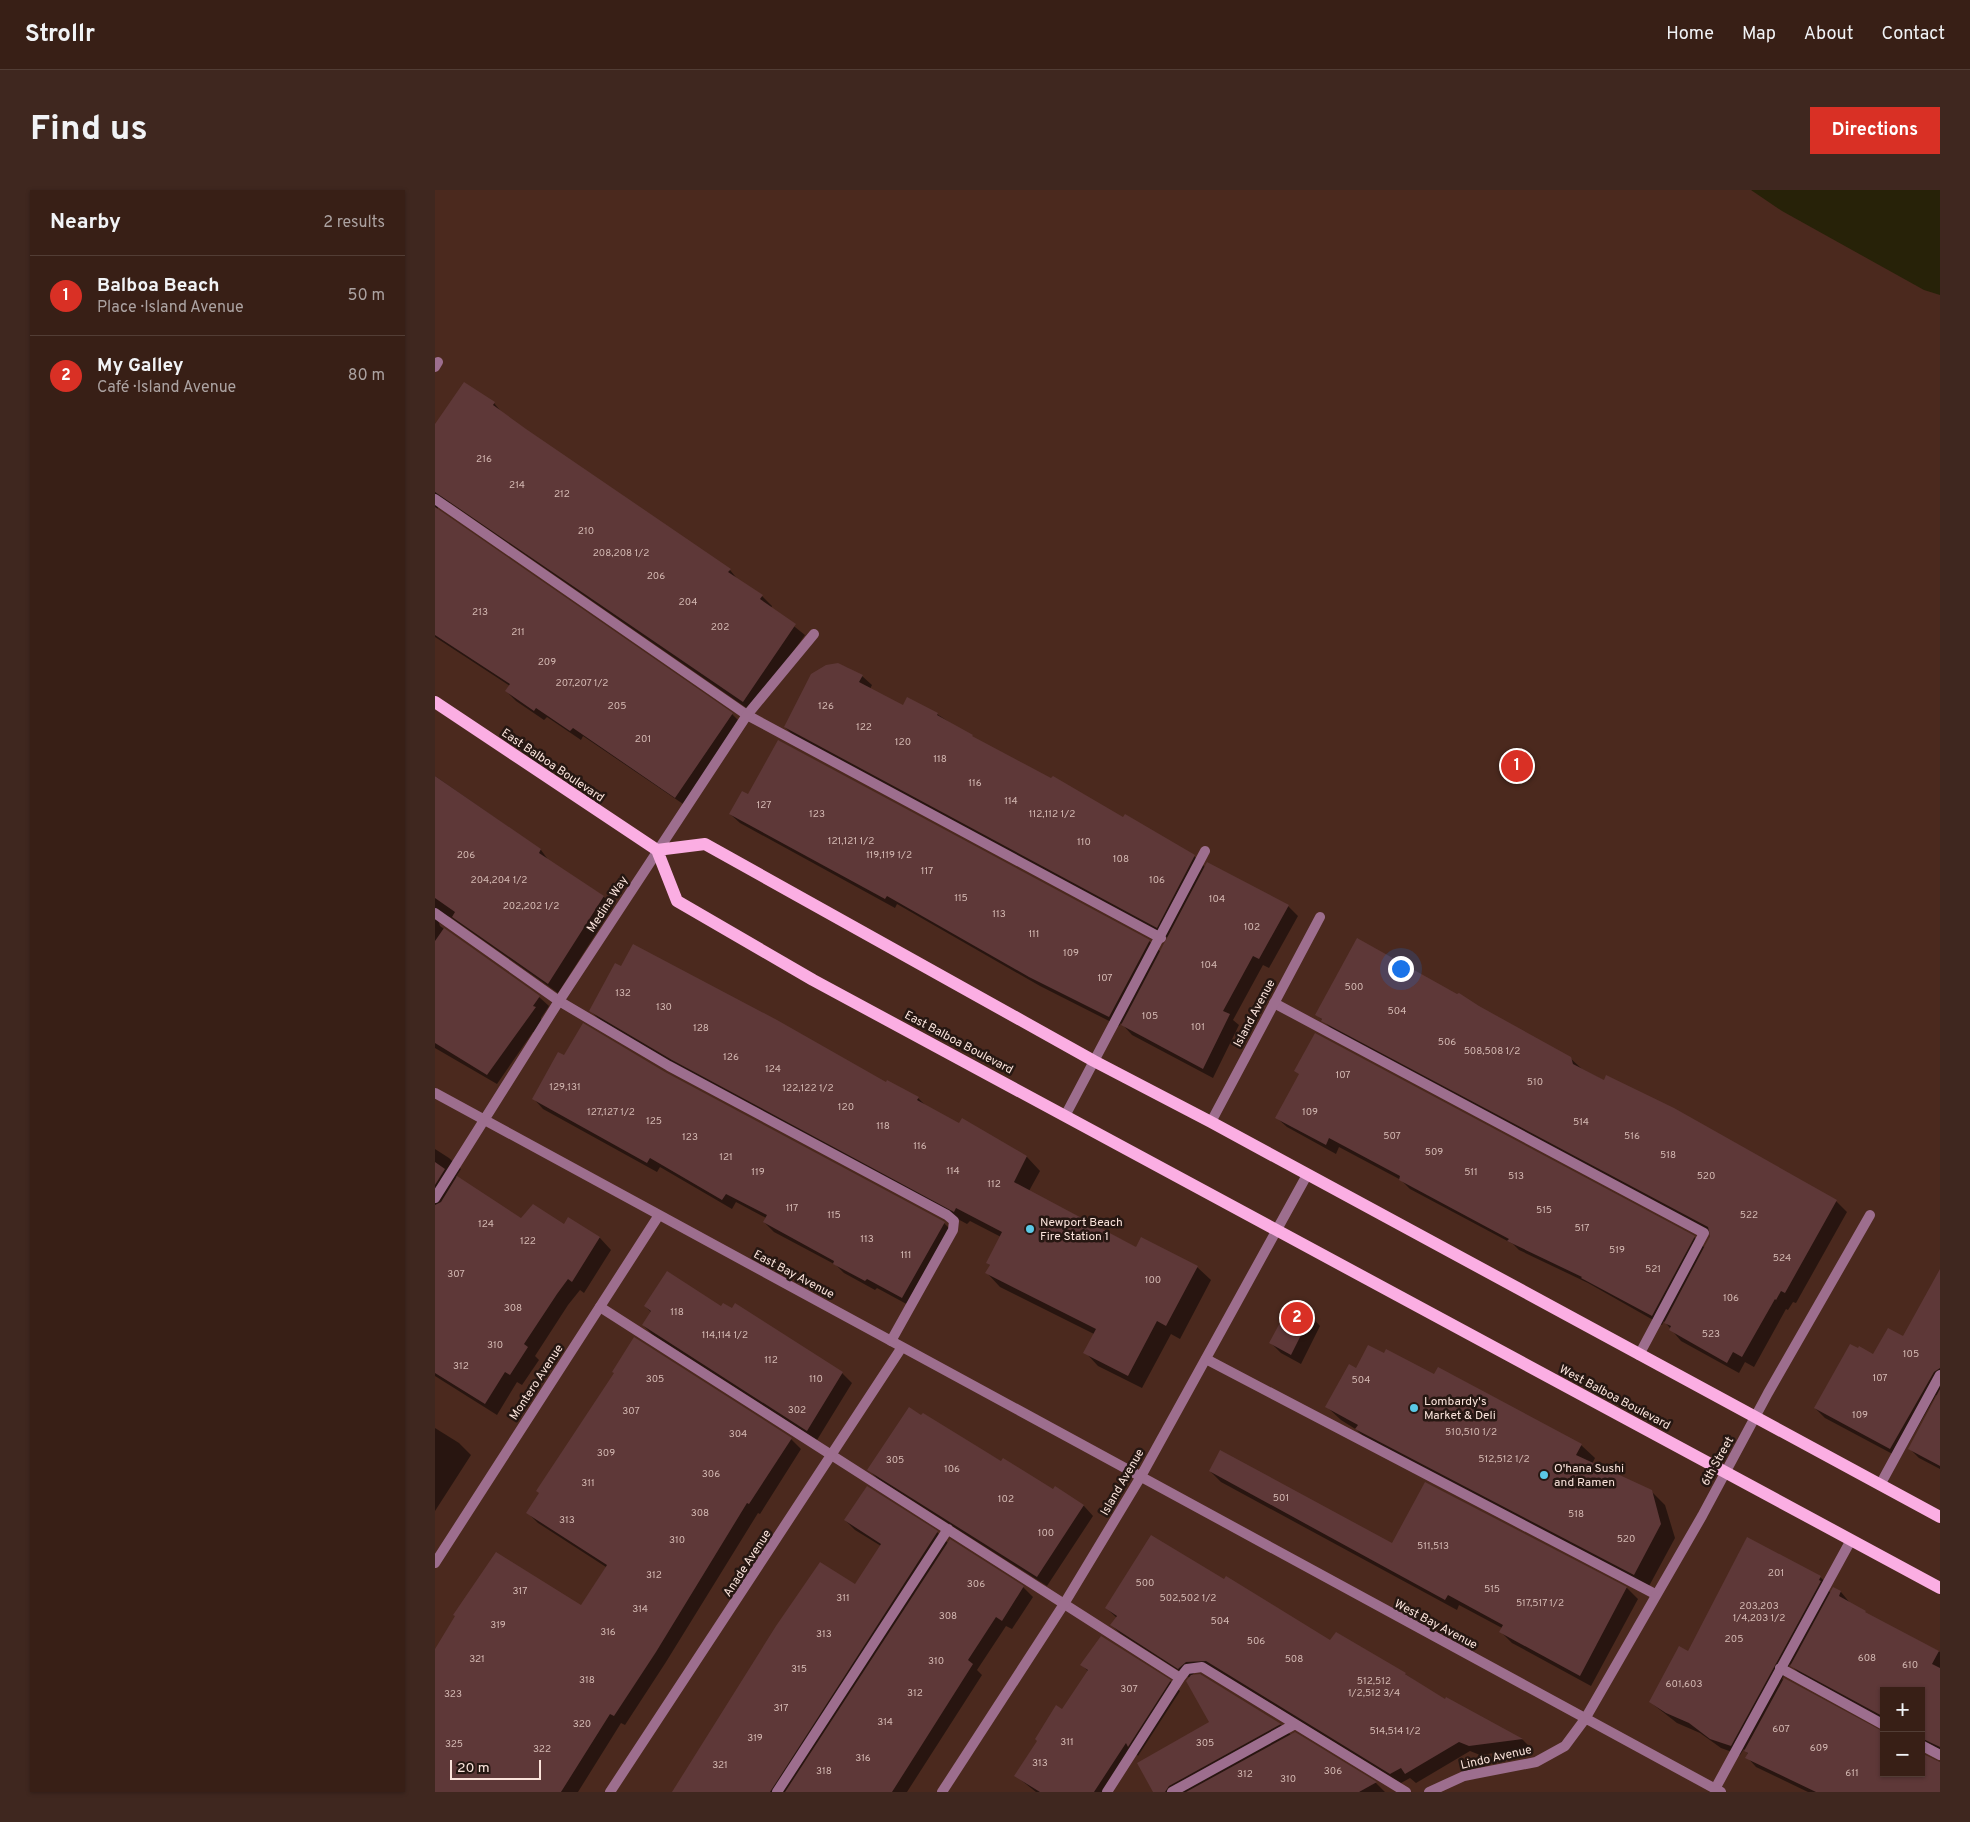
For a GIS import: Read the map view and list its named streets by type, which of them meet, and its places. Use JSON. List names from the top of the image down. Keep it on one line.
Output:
{"streets":{"main road":["East Balboa Boulevard","West Balboa Boulevard"],"street":["Medina Way","Island Avenue","East Bay Avenue","Montero Avenue","6th Street","Anade Avenue","West Bay Avenue","Lindo Avenue"]},"crossings":[["East Balboa Boulevard","Medina Way"],["East Balboa Boulevard","Island Avenue"],["East Balboa Boulevard","West Balboa Boulevard"],["Medina Way","East Bay Avenue"],["Island Avenue","East Bay Avenue"],["Island Avenue","West Balboa Boulevard"],["Island Avenue","West Bay Avenue"],["East Bay Avenue","Montero Avenue"],["East Bay Avenue","Anade Avenue"],["East Bay Avenue","West Bay Avenue"],["West Balboa Boulevard","6th Street"],["6th Street","West Bay Avenue"],["6th Street","Lindo Avenue"],["West Bay Avenue","Lindo Avenue"]],"places":["Newport Beach Fire Station 1","Lombardy's Market & Deli","O'hana Sushi and Ramen"],"house_numbers":["216","214","212","210","208,208 1/2","206","204","213","202","211","209","207,207 1/2","205","126","122","201","120","118","116","114","127","123","112,112 1/2","121,121 1/2","110","206","119,119 1/2","108","117","204,204 1/2","106","115","104","202,202 1/2","113","102","111","109","104","107","500","132","130","504","105","101","128","506","508,508 1/2","126","124","107","510","129,131","122,122 1/2","120","127,127 1/2","109","125","514","118","507","516","123","116","509","518","121","114","119","511","513","520","112","117","515","115","522","124","517","113","122","519","111","524","521","307","100","106","308","118","523","114,114 1/2","310","105","112","312","107","305","110","504","302","307","109","510,510 1/2","304","309","512,512 1/2","305","106","306","311","501","102","308","518","313","100","520","310","511,513","201","312","500","306","515","317","311","502,502 1/2","517,517 1/2","203,203 1/4,203 1/2","314","308","504","319","316","313","205","506","608","321","508","310","610","315","318","512,512 1/2,512 3/4","601,603","307","312","323","317","314","320","607","514,514 1/2","319","311","305","325","609","322","316","313","321","318","306","611","312","310"],"scale_bar":"20 m","page":{"header":"Strollr","nav":["Home","Map","About","Contact"],"buttons":"Directions","title":"Find us","heading":["Nearby","2 results"],"list":[{"mark":"1","name":"Balboa Beach","note":"Place · Island Avenue","value":"50 m"},{"mark":"2","name":"My Galley","note":"Café · Island Avenue","value":"80 m"}],"pins":["1","2"],"map_buttons":["+","−"],"scale":"20 m"}}
